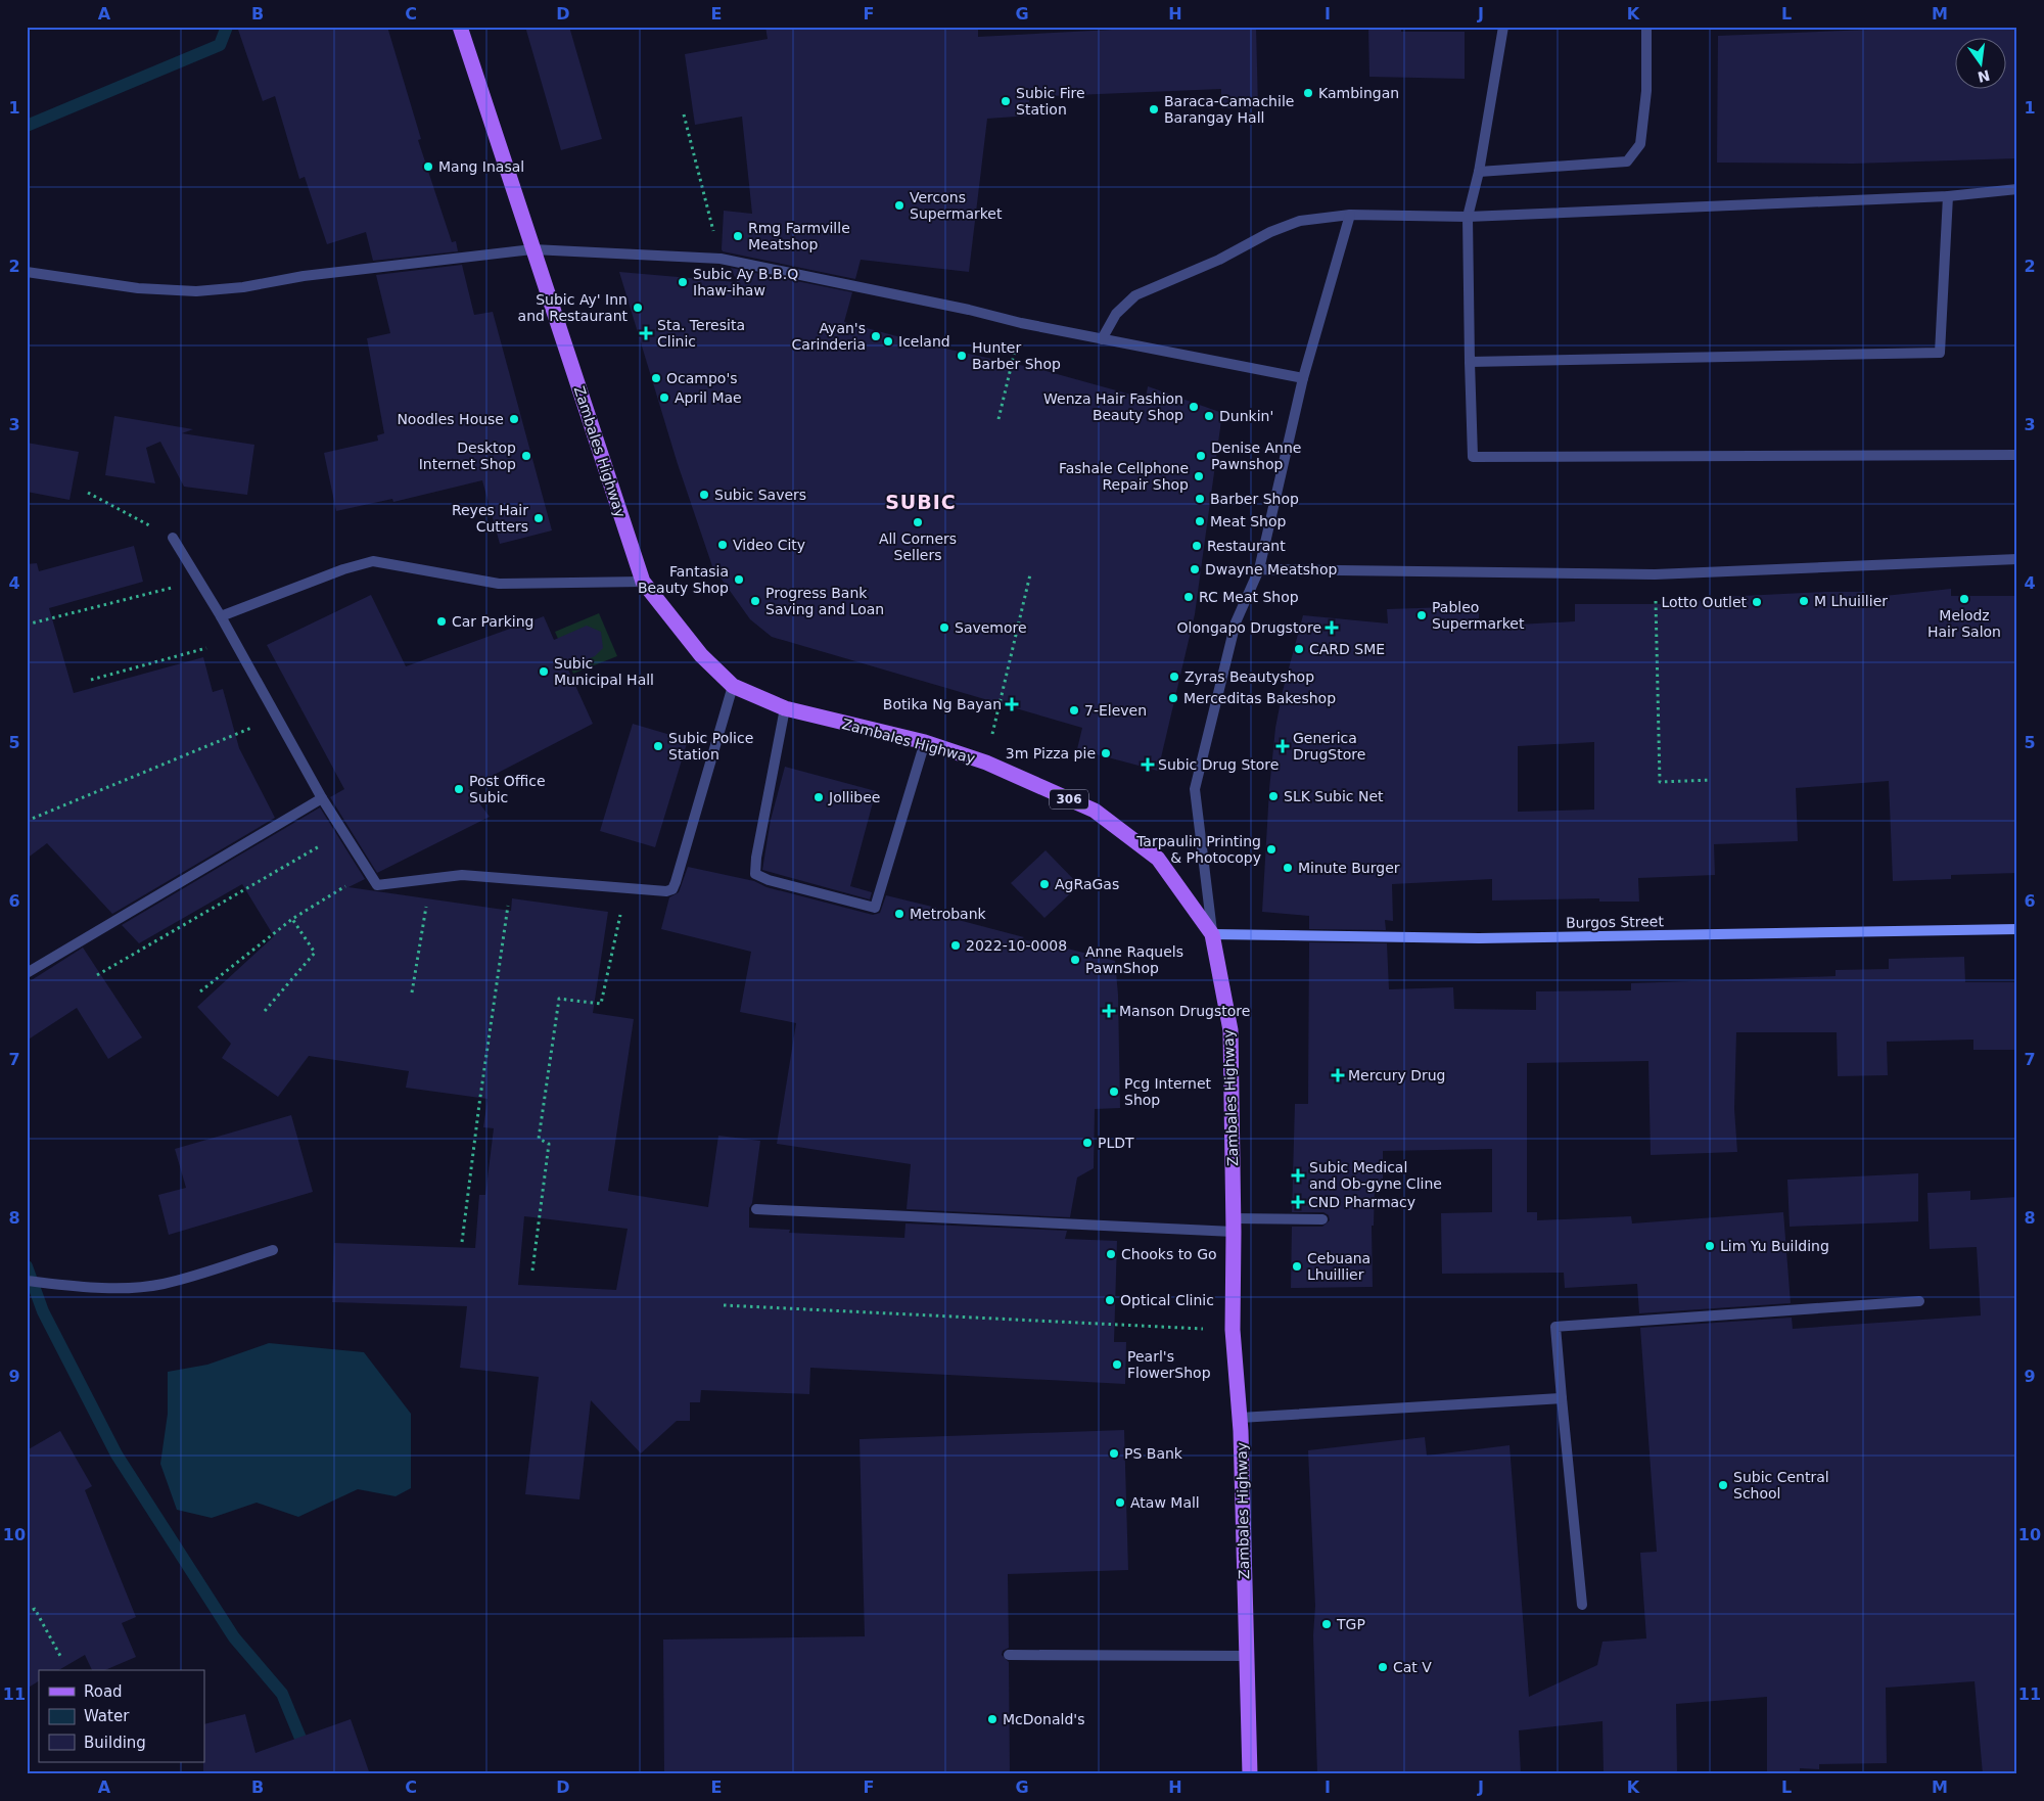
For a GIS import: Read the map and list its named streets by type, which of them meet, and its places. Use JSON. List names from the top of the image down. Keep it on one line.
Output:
{"streets":{"main road":["Zambales Highway","306"],"street":["Burgos Street"]},"crossings":[["Zambales Highway","Burgos Street"]],"districts":["SUBIC"],"places":{"other":["Kambingan","Subic Fire Station","Baraca-Camachile Barangay Hall","Mang Inasal","Vercons Supermarket","Rmg Farmville Meatshop","Subic Ay B.B.Q Ihaw-ihaw","Subic Ay' Inn and Restaurant","Ayan's Carinderia","Iceland","Hunter Barber Shop","Ocampo's","April Mae","Wenza Hair Fashion Beauty Shop","Dunkin'","Noodles House","Desktop Internet Shop","Denise Anne Pawnshop","Fashale Cellphone Repair Shop","Subic Savers","Barber Shop","Reyes Hair Cutters","Meat Shop","All Corners Sellers","Video City","Restaurant","Dwayne Meatshop","Fantasia Beauty Shop","RC Meat Shop","Melodz Hair Salon","Progress Bank Saving and Loan","M Lhuillier","Lotto Outlet","Pableo Supermarket","Car Parking","Savemore","CARD SME","Subic Municipal Hall","Zyras Beautyshop","Merceditas Bakeshop","7-Eleven","Subic Police Station","3m Pizza pie","Post Office Subic","SLK Subic Net","Jollibee","Tarpaulin Printing & Photocopy","Minute Burger","AgRaGas","Metrobank","2022-10-0008","Anne Raquels PawnShop","Pcg Internet Shop","PLDT","Lim Yu Building","Chooks to Go","Cebuana Lhuillier","Optical Clinic","Pearl's FlowerShop","PS Bank","Subic Central School","Ataw Mall","TGP","Cat V","McDonald's"],"health":["Sta. Teresita Clinic","Olongapo Drugstore","Botika Ng Bayan","Generica DrugStore","Subic Drug Store","Manson Drugstore","Mercury Drug","Subic Medical and Ob-gyne Cline","CND Pharmacy"]},"legend":["Road","Water","Building"],"north":"bottom","grid":{"columns":["A","B","C","D","E","F","G","H","I","J","K","L","M"],"rows":["1","2","3","4","5","6","7","8","9","10","11"]}}
